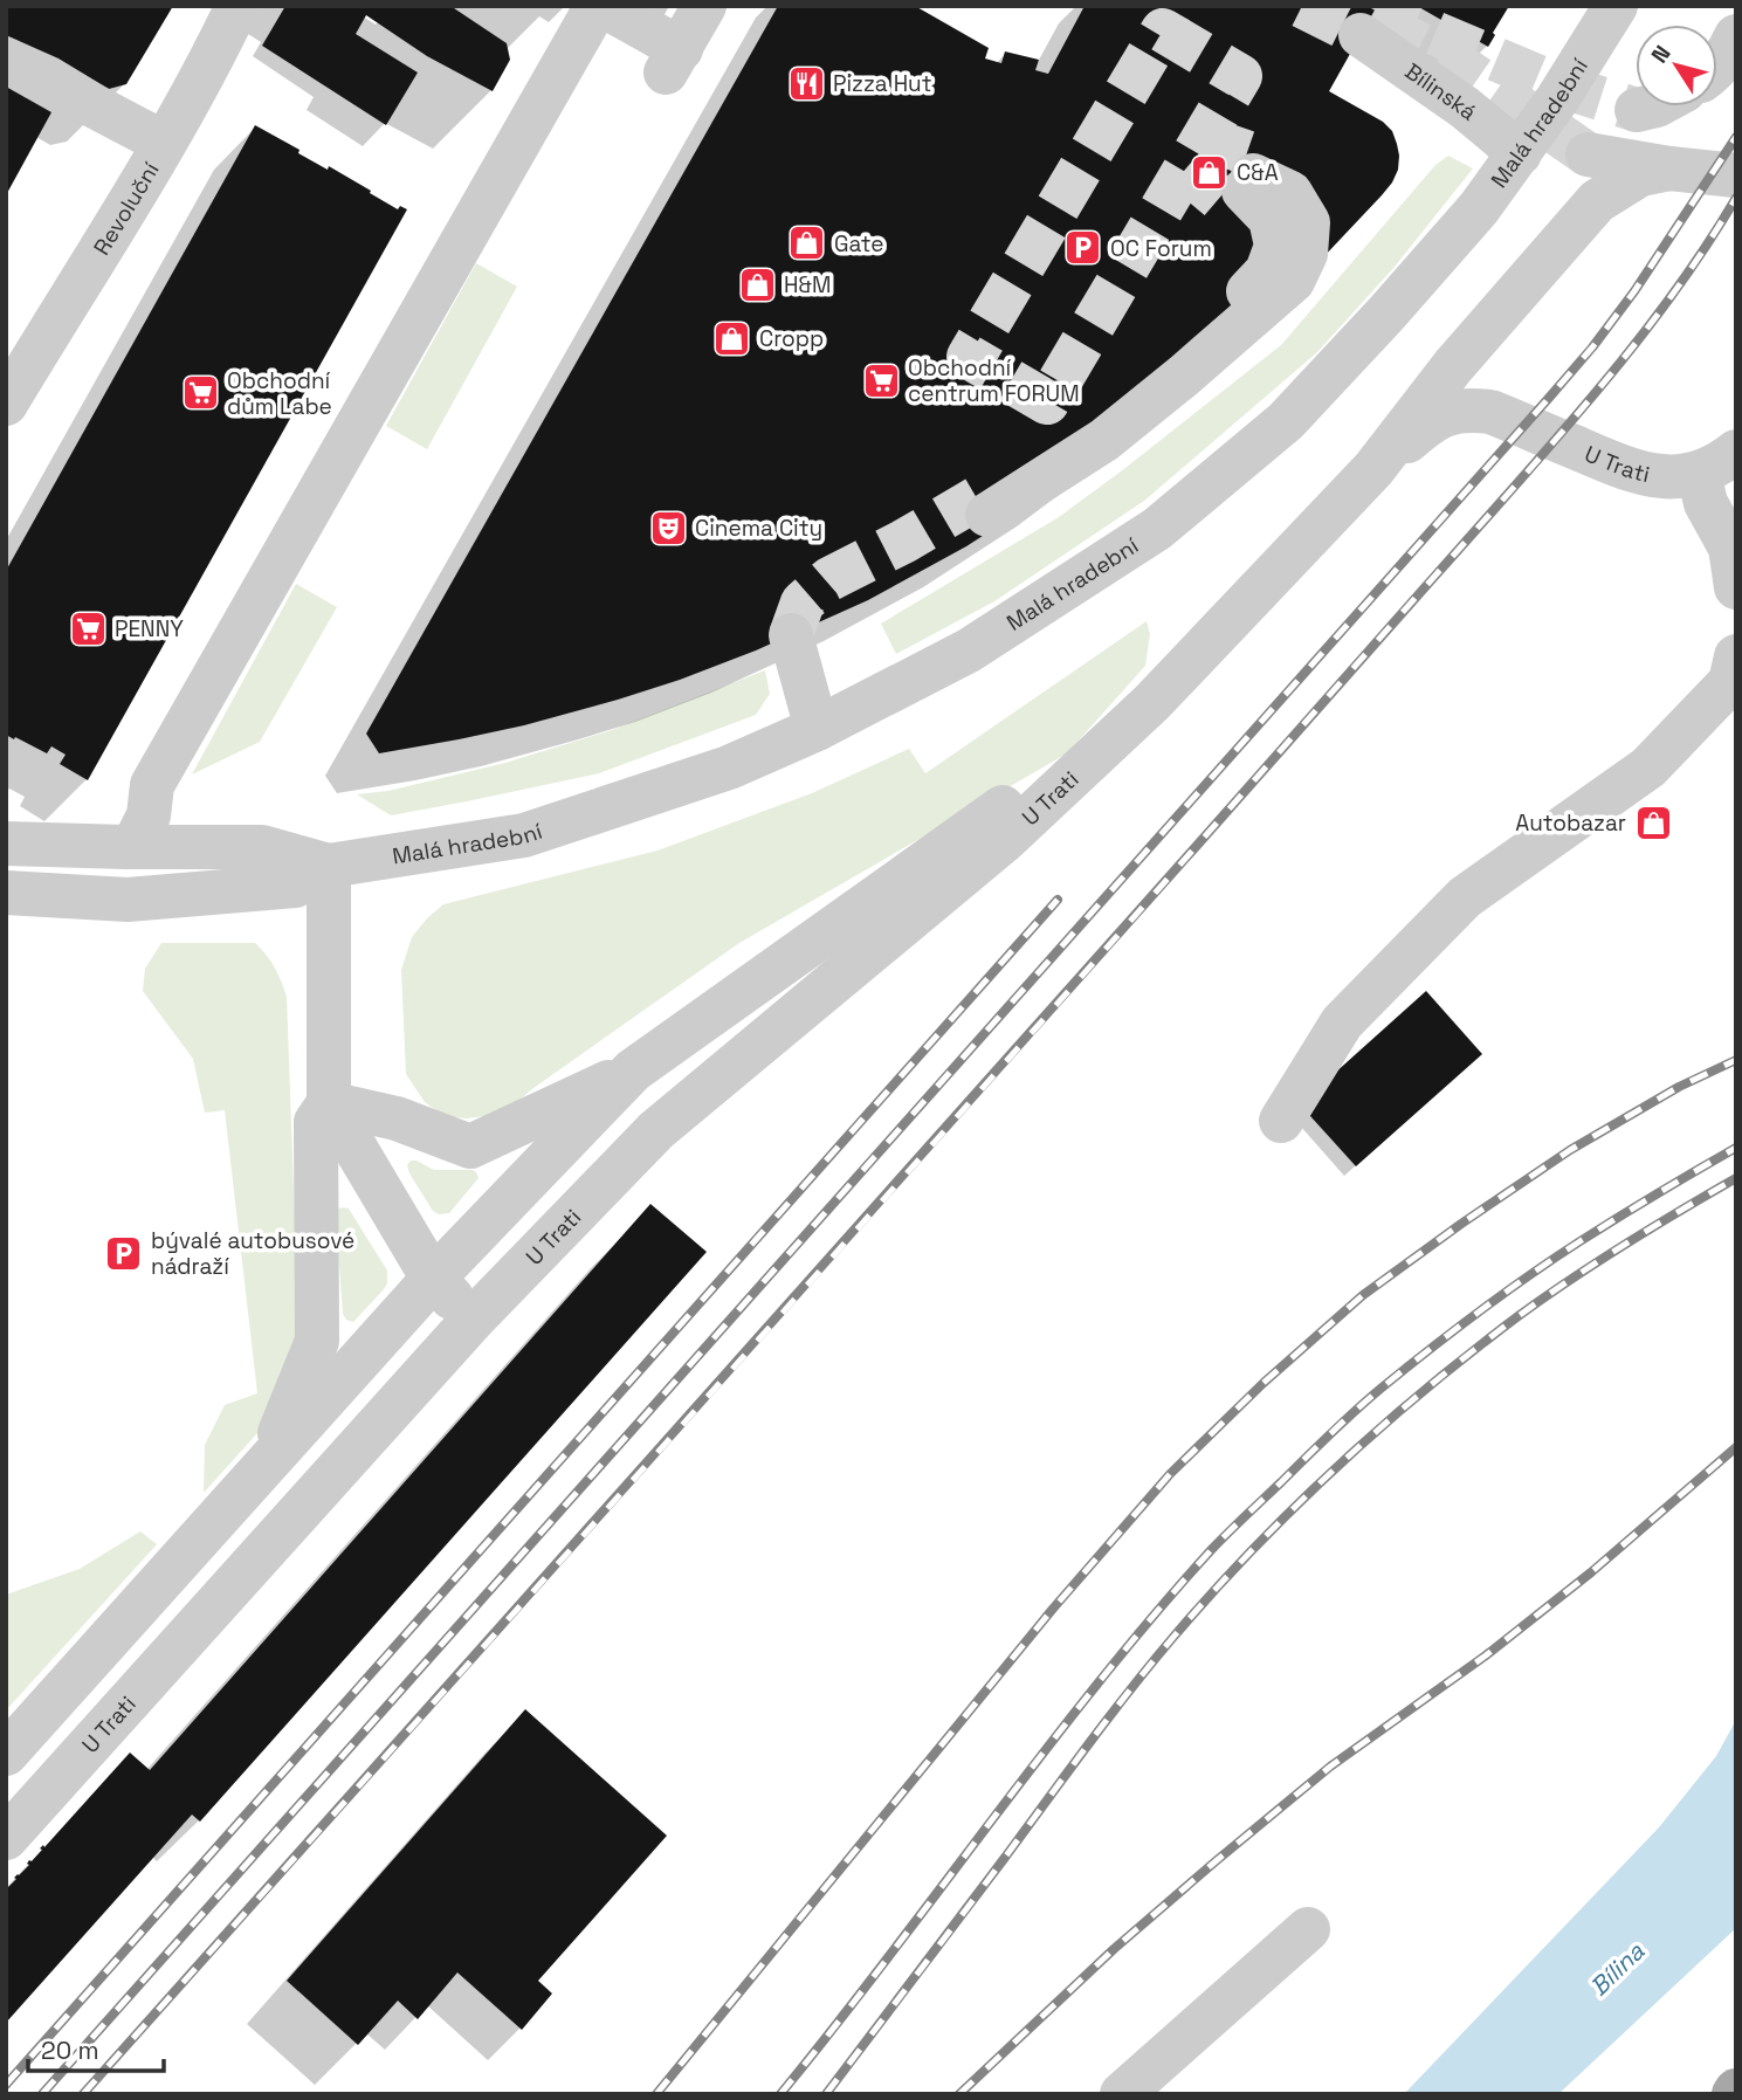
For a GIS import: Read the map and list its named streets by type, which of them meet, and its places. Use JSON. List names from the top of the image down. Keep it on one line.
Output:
{"streets":{"street":["Bílinská","Malá hradební","Revoluční","U Trati"]},"crossings":[["Bílinská","Malá hradební"],["Malá hradební","U Trati"]],"water":["Bílina"],"places":{"restaurant":["Pizza Hut"],"shop":["C&A","Gate","H&M","Cropp","Autobazar"],"parking":["OC Forum","bývalé autobusové nádraží"],"supermarket":["Obchodní centrum FORUM","Obchodní dům Labe","PENNY"],"theatre":["Cinema City"]},"scale_bar":"20 m","north":"top left"}
